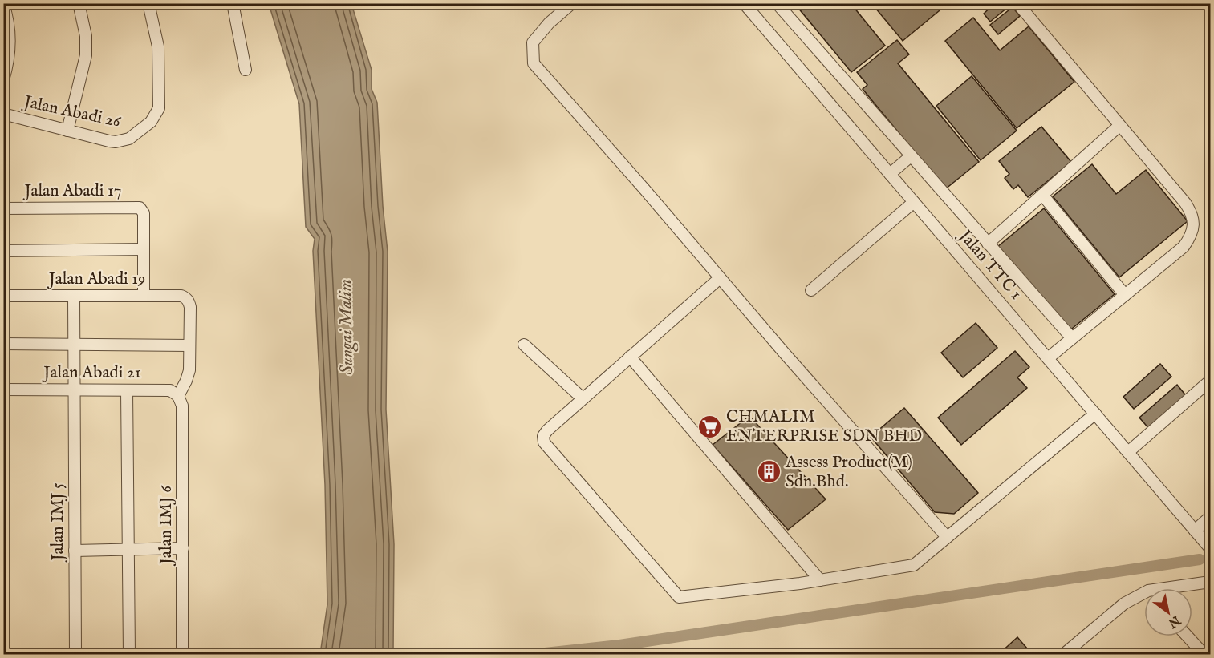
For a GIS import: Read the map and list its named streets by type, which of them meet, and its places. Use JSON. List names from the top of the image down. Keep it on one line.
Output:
{"streets":{"street":["Jalan Abadi 26","Jalan Abadi 17","Jalan TTC 1","Jalan Abadi 19","Jalan Abadi 21","Jalan IMJ 5","Jalan IMJ 6"]},"crossings":[["Jalan Abadi 17","Jalan Abadi 19"],["Jalan Abadi 19","Jalan IMJ 5"],["Jalan Abadi 21","Jalan IMJ 5"],["Jalan Abadi 21","Jalan IMJ 6"]],"water":["Sungai Malim"],"places":{"supermarket":["CHMALIM ENTERPRISE SDN BHD"],"building":["Assess Product(M) Sdn.Bhd."]},"north":"bottom right"}
